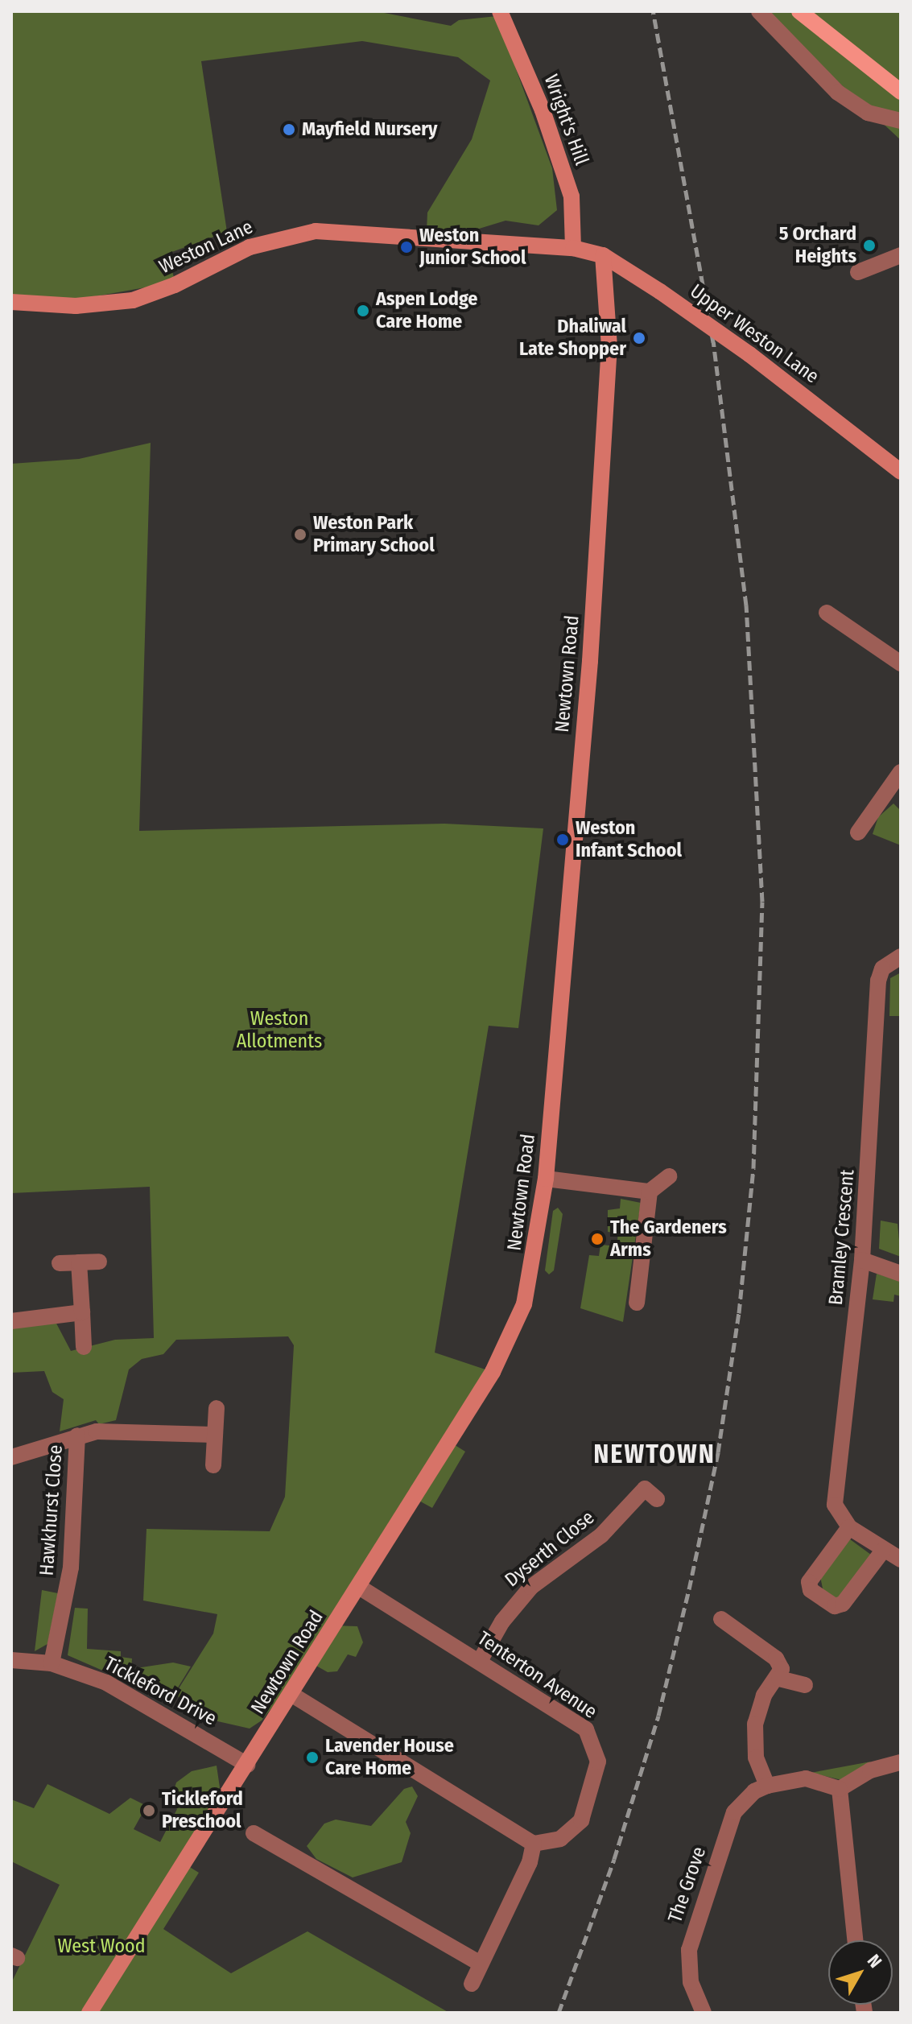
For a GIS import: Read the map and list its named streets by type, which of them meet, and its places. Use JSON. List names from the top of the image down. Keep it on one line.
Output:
{"streets":{"street":["Wright's Hill","Weston Lane","Upper Weston Lane","Newtown Road","Bramley Crescent","Hawkhurst Close","Dyserth Close","Tenterton Avenue","Tickleford Drive","The Grove"]},"crossings":[["Wright's Hill","Weston Lane"],["Wright's Hill","Upper Weston Lane"],["Weston Lane","Upper Weston Lane"],["Upper Weston Lane","Newtown Road"],["Newtown Road","Tenterton Avenue"],["Newtown Road","Tickleford Drive"],["Hawkhurst Close","Tickleford Drive"],["Dyserth Close","Tenterton Avenue"]],"districts":["NEWTOWN"],"parks":["Weston Allotments","West Wood"],"places":["Mayfield Nursery","5 Orchard Heights","Weston Junior School","Aspen Lodge Care Home","Dhaliwal Late Shopper","Weston Park Primary School","Weston Infant School","The Gardeners Arms","Lavender House Care Home","Tickleford Preschool"],"north":"top right"}
